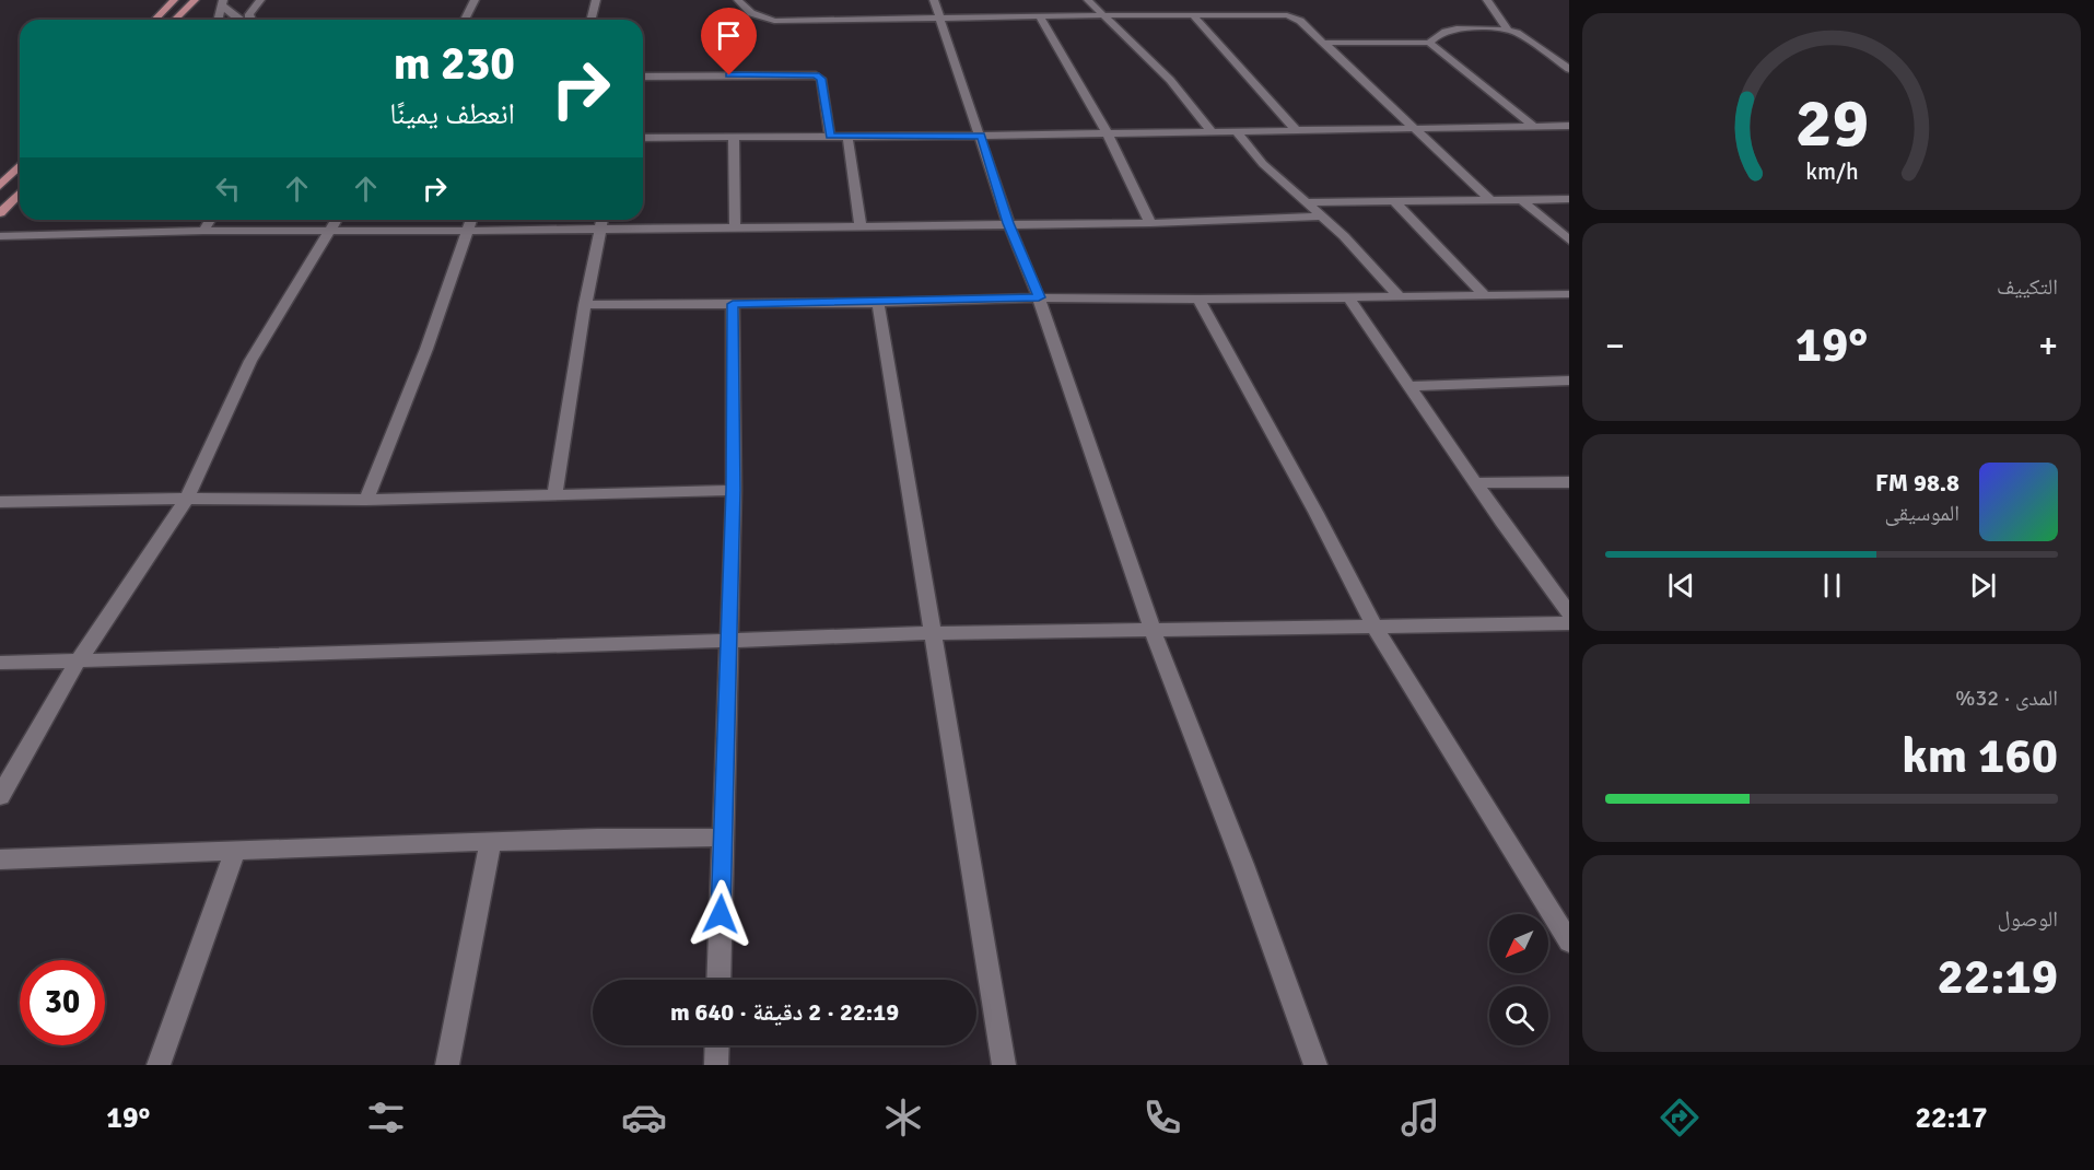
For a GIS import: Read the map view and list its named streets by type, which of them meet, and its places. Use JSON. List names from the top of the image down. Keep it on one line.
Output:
{"north":"bottom left","page":{"turn":["230 m","انعطف يمينًا"],"tile":["التكييف",["المدى · 32%","160 km"],["الوصول","22:19"]],"heat":["−","19°","+"],"song":["98.8 FM","الموسيقى"],"limit":"30","trip":"22:19 · 2 دقيقة · 640 m","tabs":["22:17","19°"],"gauge":["29","km/h"]}}
